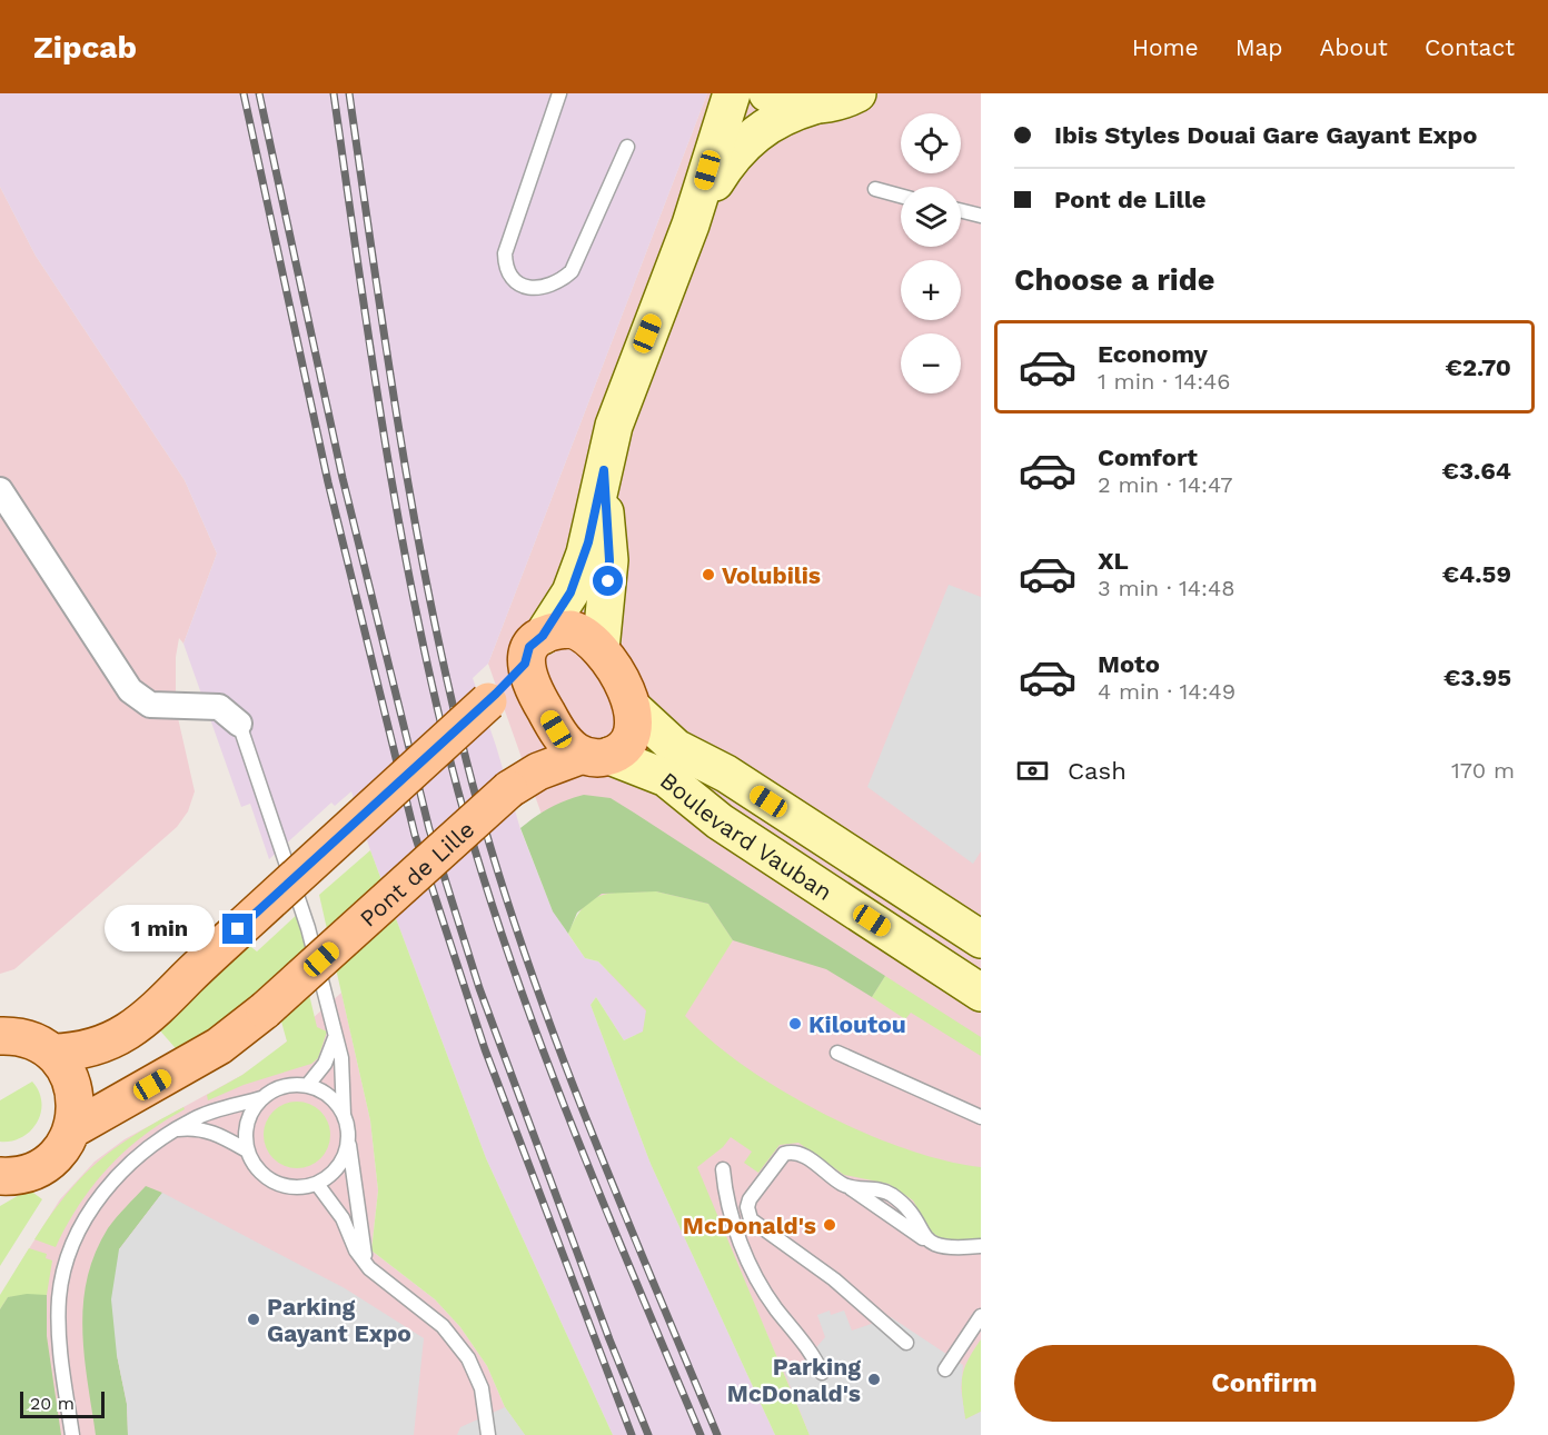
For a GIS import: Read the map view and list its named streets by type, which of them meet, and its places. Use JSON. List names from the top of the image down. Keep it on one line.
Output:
{"streets":{"main road":["Boulevard Vauban","Pont de Lille"]},"crossings":[["Boulevard Vauban","Pont de Lille"]],"places":["Volubilis","Kiloutou","McDonald's","Parking Gayant Expo","Parking McDonald's"],"scale_bar":"20 m","page":{"header":"Zipcab","nav":["Home","Map","About","Contact"],"banner":["Ibis Styles Douai Gare Gayant Expo","Pont de Lille"],"map_buttons":["+","−"],"heading":"Choose a ride","list":[{"name":"Economy","note":"1 min · 14:46","value":"€2.70"},{"name":"Comfort","note":"2 min · 14:47","value":"€3.64"},{"name":"XL","note":"3 min · 14:48","value":"€4.59"},{"name":"Moto","note":"4 min · 14:49","value":"€3.95"}],"pay":["Cash","170 m"],"bubble":"1 min","buttons":"Confirm","scale":"20 m"}}
